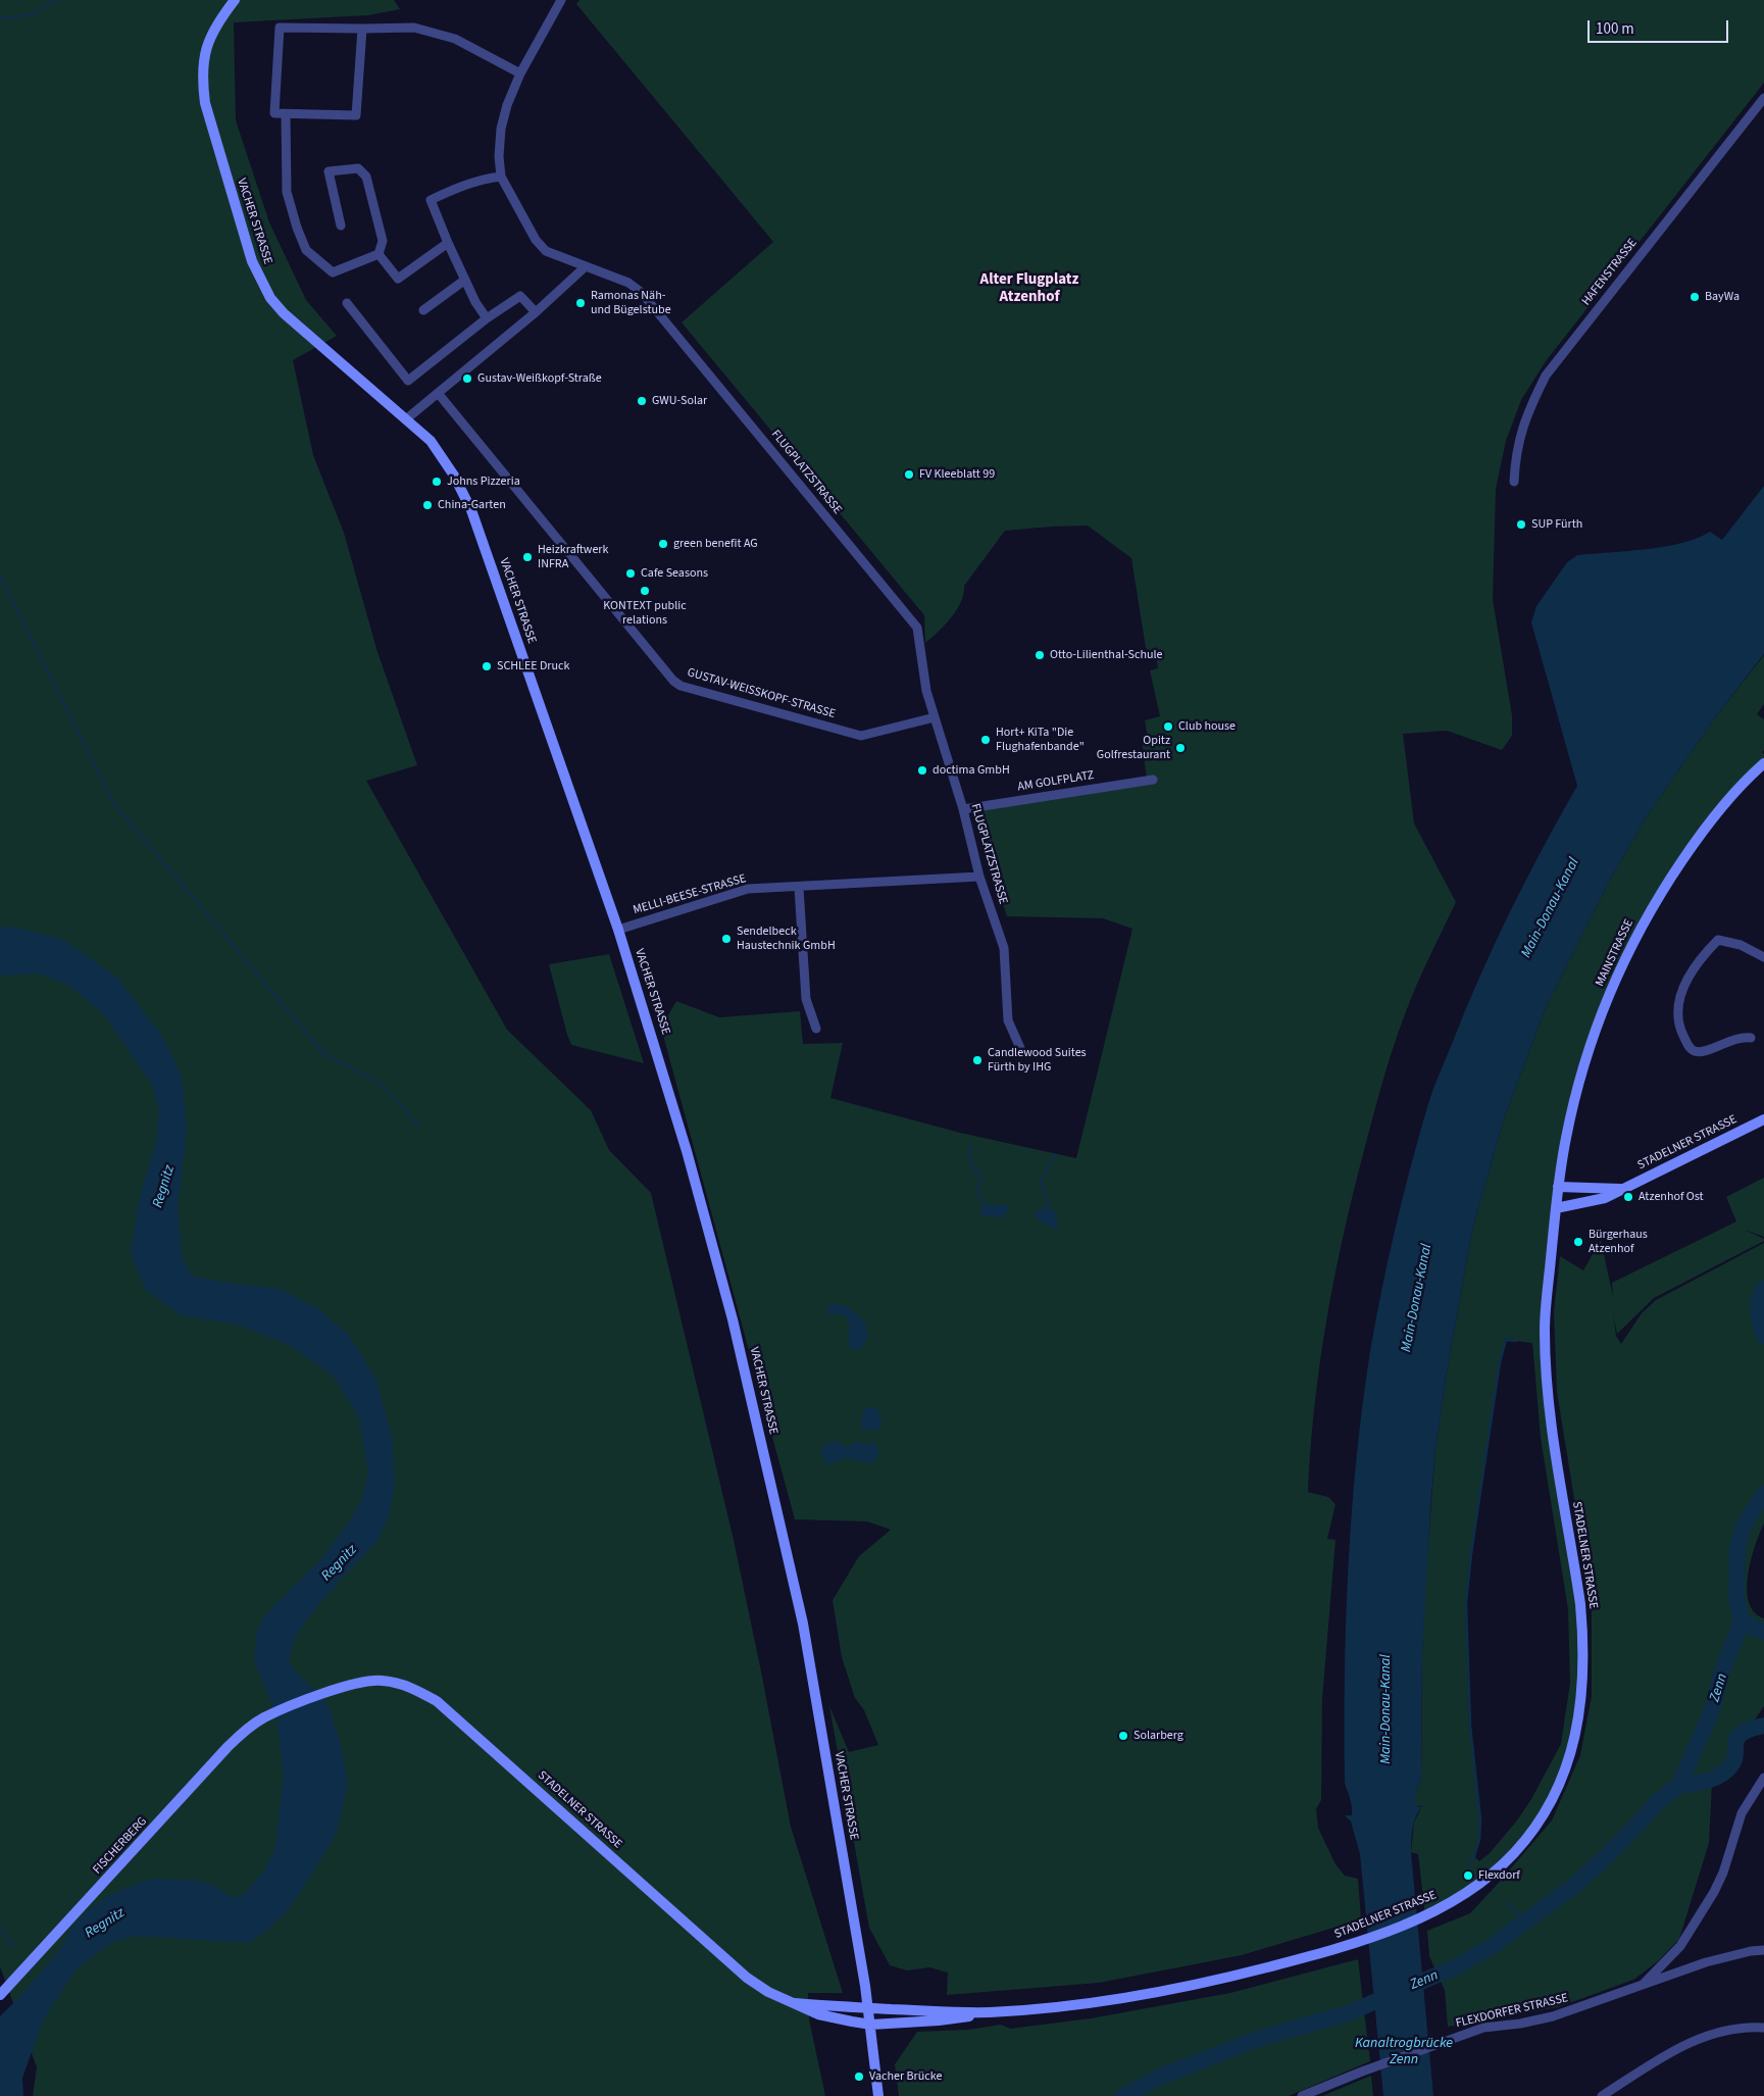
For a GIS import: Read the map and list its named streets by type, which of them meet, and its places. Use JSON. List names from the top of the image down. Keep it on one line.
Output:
{"streets":{"main road":["VACHER STRASSE","MAINSTRASSE","STADELNER STRASSE","FISCHERBERG"],"street":["HAFENSTRASSE","FLUGPLATZSTRASSE","GUSTAV-WEISSKOPF-STRASSE","AM GOLFPLATZ","MELLI-BEESE-STRASSE","FLEXDORFER STRASSE"]},"crossings":[["VACHER STRASSE","MELLI-BEESE-STRASSE"],["VACHER STRASSE","STADELNER STRASSE"],["FLUGPLATZSTRASSE","GUSTAV-WEISSKOPF-STRASSE"],["FLUGPLATZSTRASSE","AM GOLFPLATZ"],["FLUGPLATZSTRASSE","MELLI-BEESE-STRASSE"],["MAINSTRASSE","STADELNER STRASSE"],["STADELNER STRASSE","FISCHERBERG"]],"districts":["Alter Flugplatz Atzenhof"],"water":["Main-Donau-Kanal","Regnitz","Zenn","Kanaltrogbrücke Zenn"],"places":["BayWa","Ramonas Näh- und Bügelstube","Gustav-Weißkopf-Straße","GWU-Solar","FV Kleeblatt 99","Johns Pizzeria","China-Garten","SUP Fürth","green benefit AG","Heizkraftwerk INFRA","Cafe Seasons","KONTEXT public relations","Otto-Lilienthal-Schule","SCHLEE Druck","Club house","Hort+ KiTa \"Die Flughafenbande\"","Opitz Golfrestaurant","doctima GmbH","Sendelbeck Haustechnik GmbH","Candlewood Suites Fürth by IHG","Atzenhof Ost","Bürgerhaus Atzenhof","Solarberg","Flexdorf","Vacher Brücke"],"scale_bar":"100 m"}
